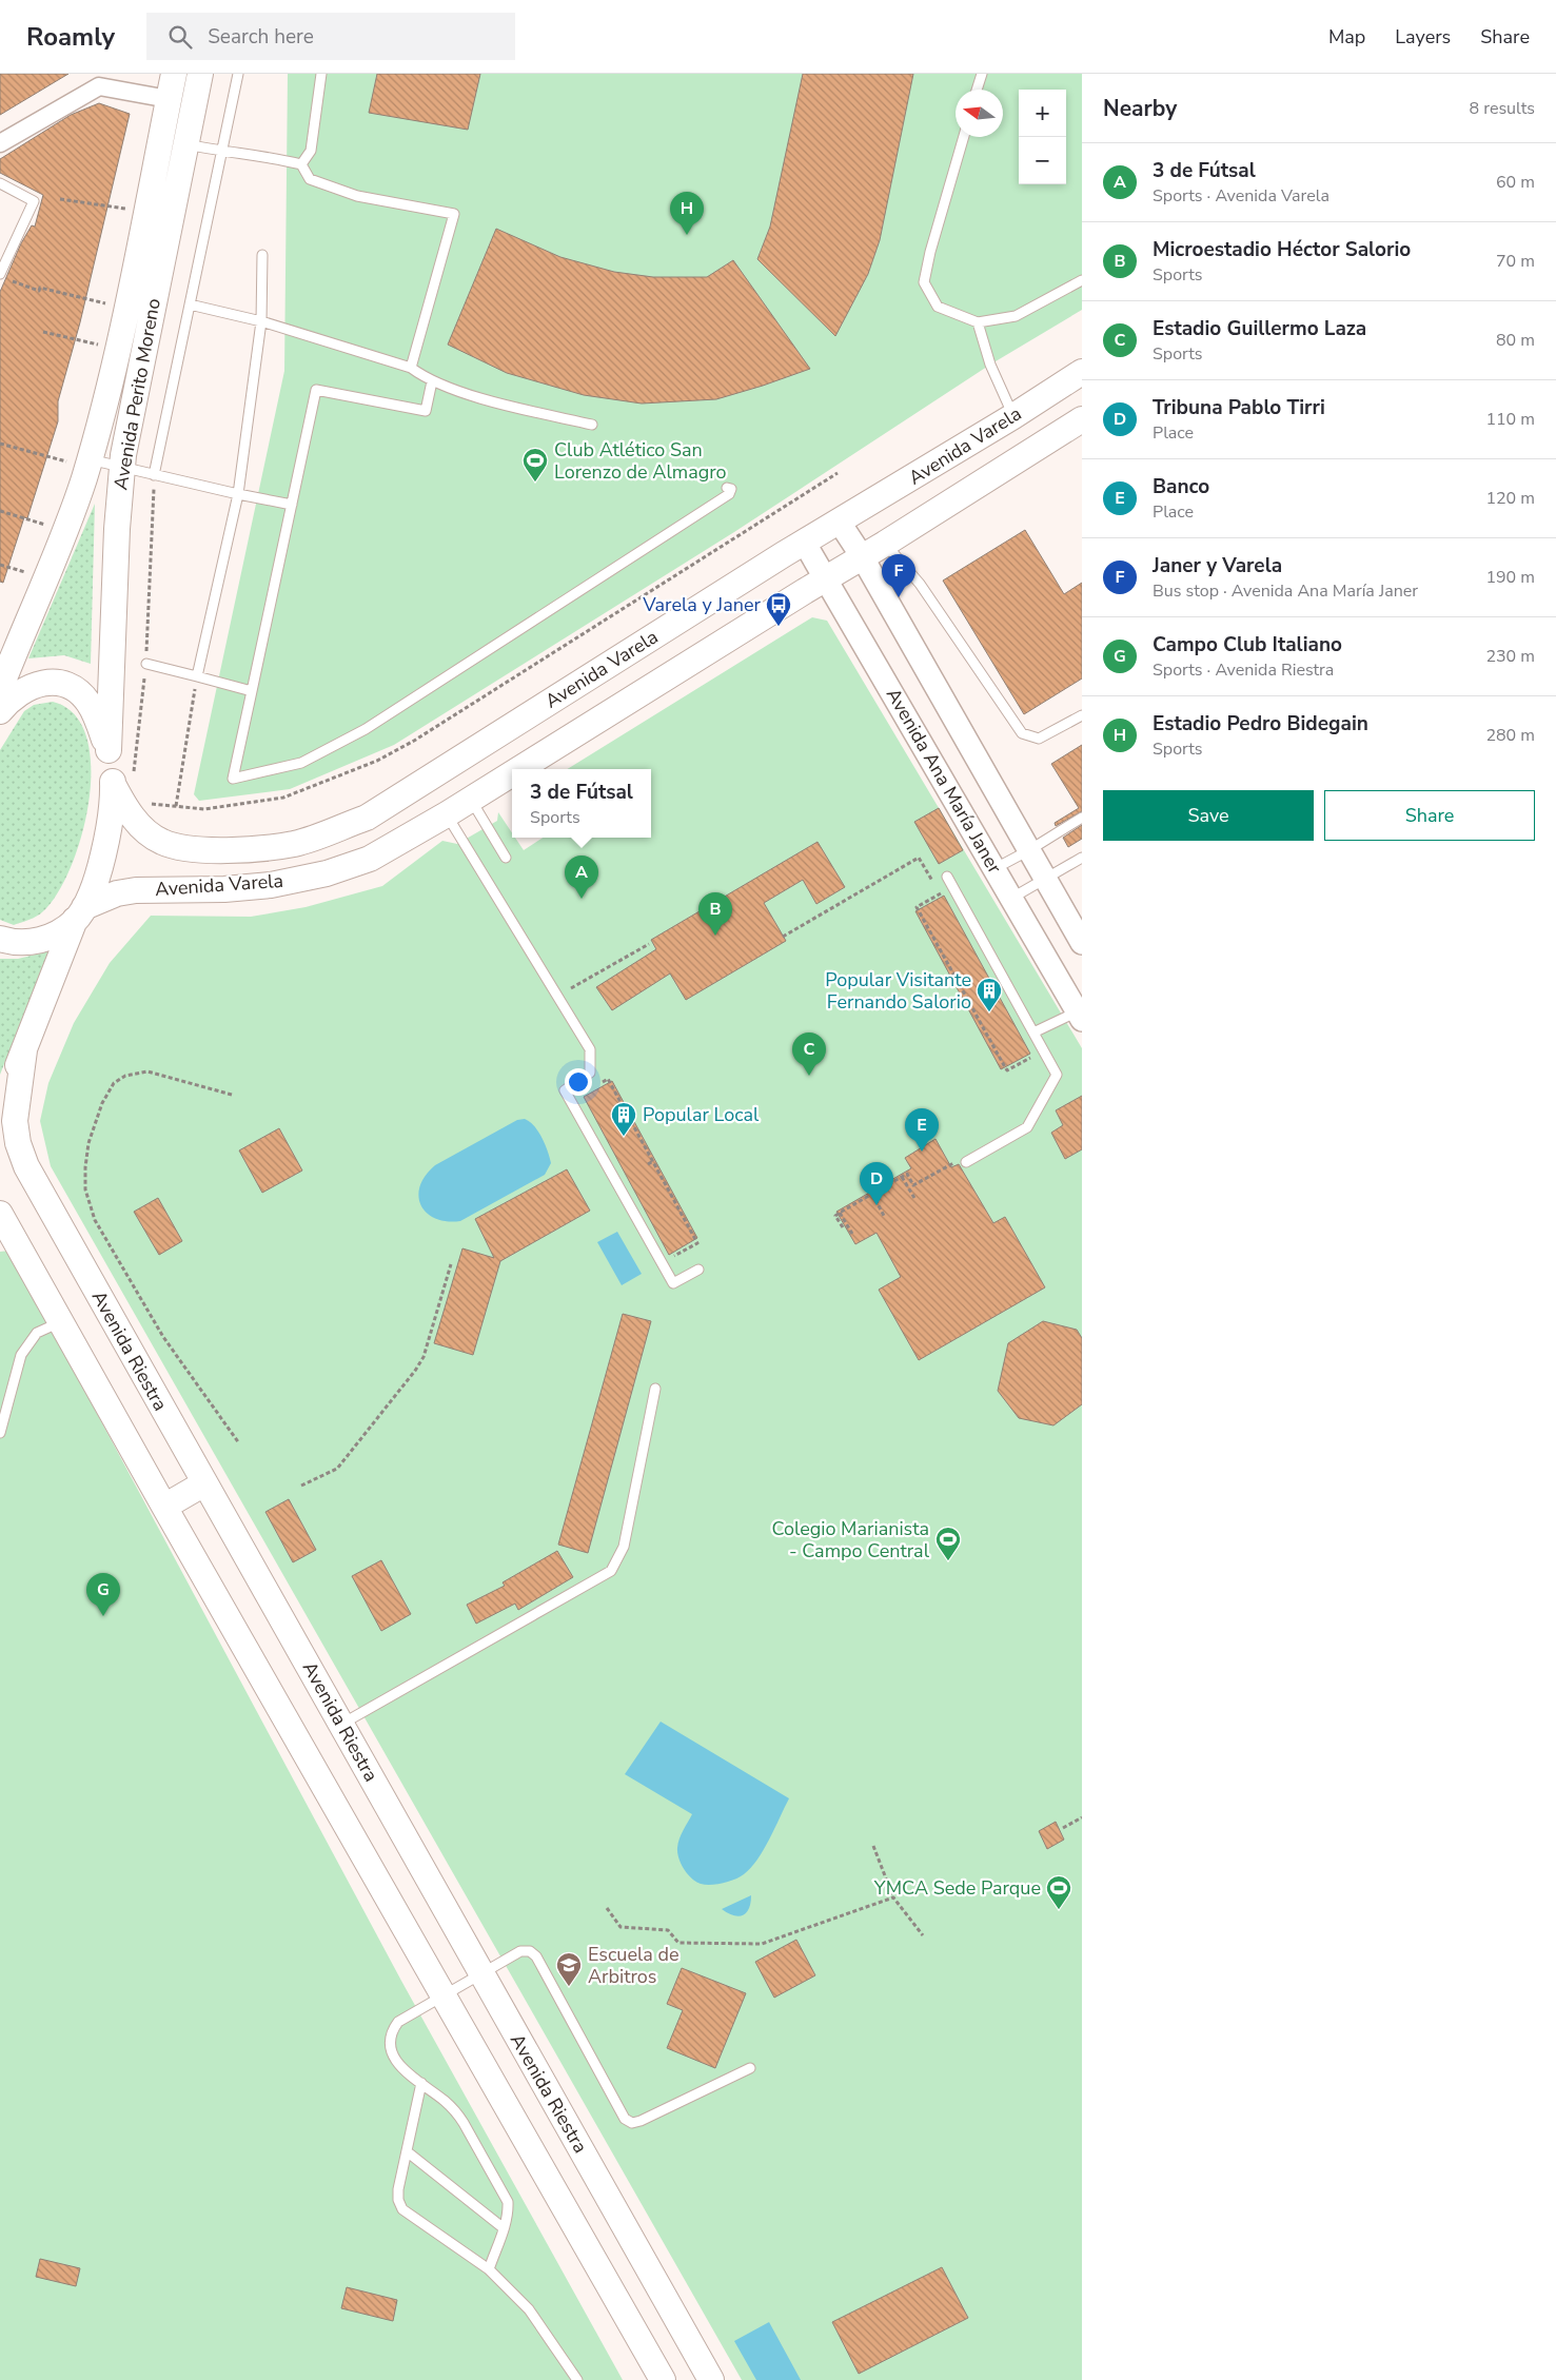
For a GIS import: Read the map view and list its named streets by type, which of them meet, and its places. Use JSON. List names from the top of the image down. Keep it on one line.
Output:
{"streets":{"main road":["Avenida Perito Moreno","Avenida Varela","Avenida Riestra"],"street":["Avenida Ana María Janer"]},"crossings":[["Avenida Varela","Avenida Ana María Janer"]],"places":{"sports":["Club Atlético San Lorenzo de Almagro","Colegio Marianista - Campo Central","YMCA Sede Parque"],"bus stop":["Varela y Janer"],"building":["Popular Visitante Fernando Salorio","Popular Local"],"school or university":["Escuela de Arbitros"]},"north":"left","page":{"header":"Roamly","search":"Search here","nav":["Map","Layers","Share"],"heading":["Nearby","8 results"],"map_buttons":["+","−"],"list":[{"mark":"A","name":"3 de Fútsal","note":"Sports · Avenida Varela","value":"60 m"},{"mark":"B","name":"Microestadio Héctor Salorio","note":"Sports","value":"70 m"},{"mark":"C","name":"Estadio Guillermo Laza","note":"Sports","value":"80 m"},{"mark":"D","name":"Tribuna Pablo Tirri","note":"Place","value":"110 m"},{"mark":"E","name":"Banco","note":"Place","value":"120 m"},{"mark":"F","name":"Janer y Varela","note":"Bus stop · Avenida Ana María Janer","value":"190 m"},{"mark":"G","name":"Campo Club Italiano","note":"Sports · Avenida Riestra","value":"230 m"},{"mark":"H","name":"Estadio Pedro Bidegain","note":"Sports","value":"280 m"}],"pins":["H","F","A","B","C","E","D","G"],"popup":["3 de Fútsal","Sports"],"buttons":["Save","Share"]}}
